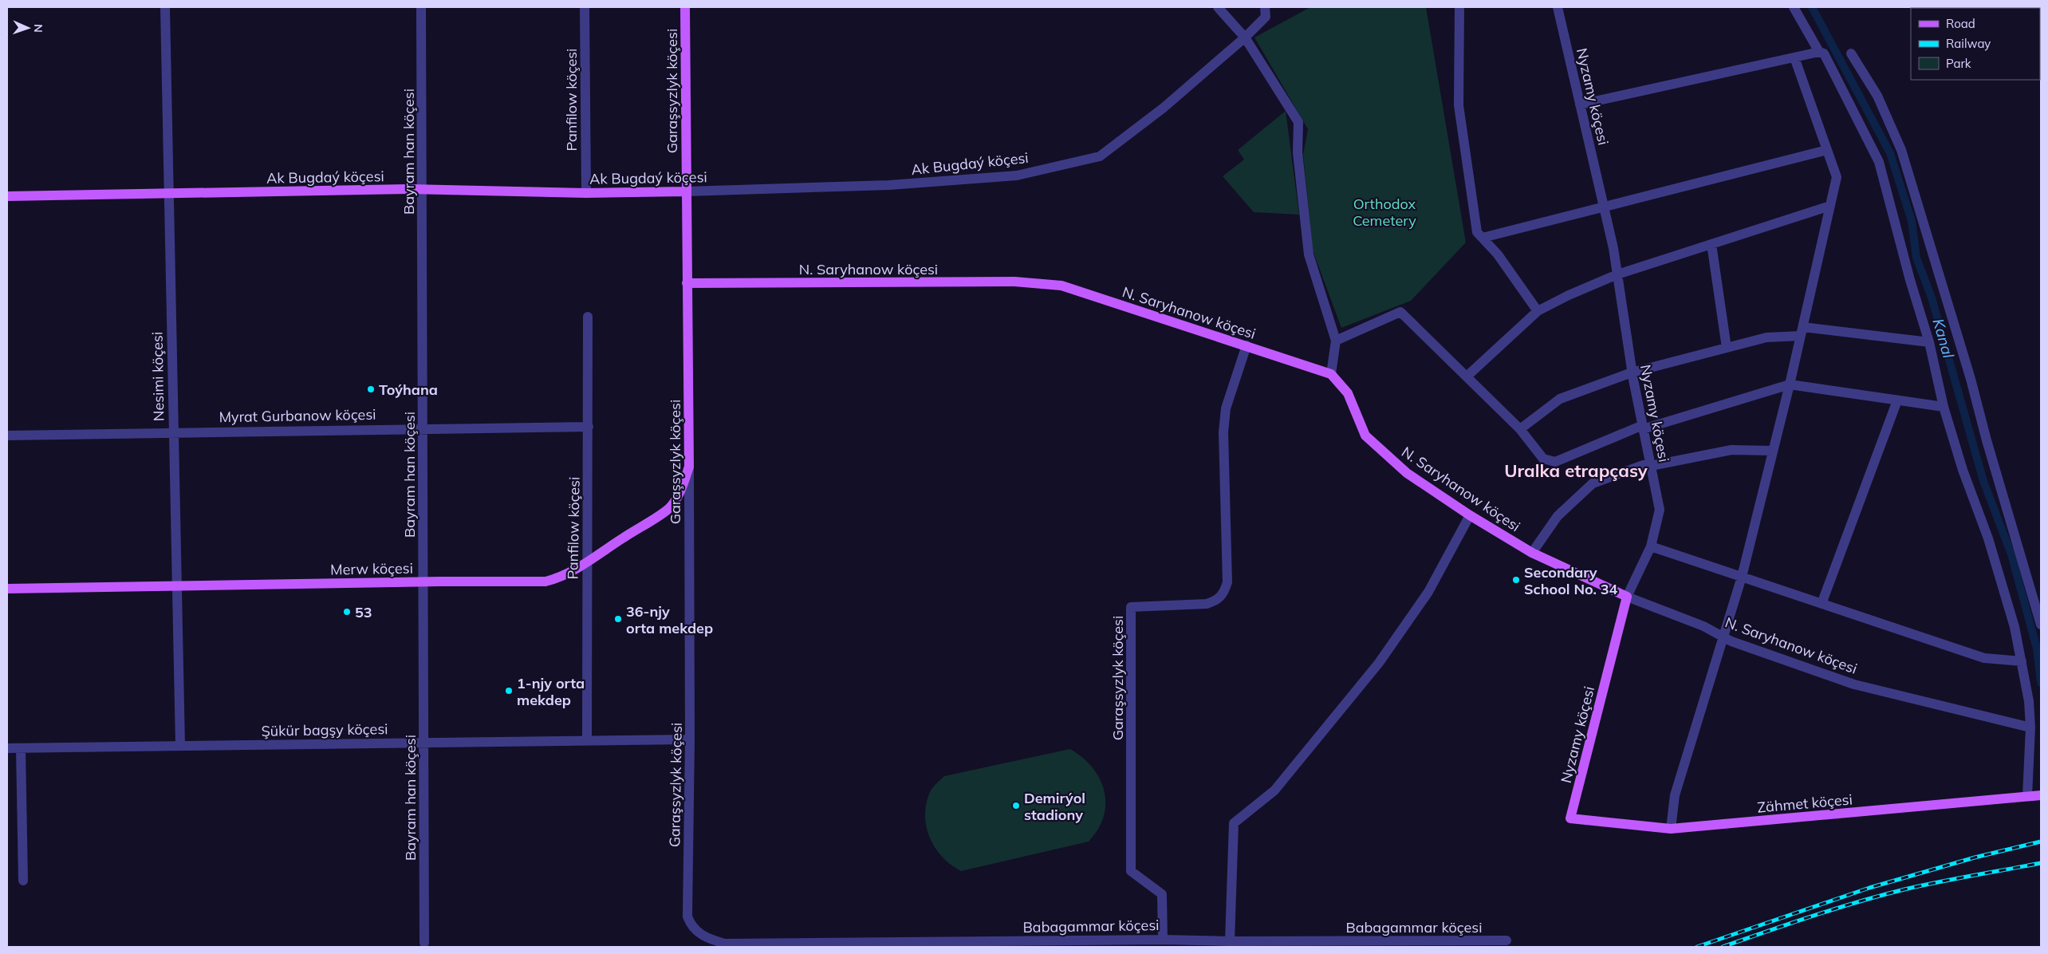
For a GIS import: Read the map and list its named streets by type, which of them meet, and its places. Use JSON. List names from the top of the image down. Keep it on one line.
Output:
{"streets":{"main road":["Garaşsyzlyk köçesi","Nyzamy köçesi","Ak Bugdaý köçesi","N. Saryhanow köçesi","Merw köçesi","Zähmet köçesi"],"street":["Panfilow köçesi","Bayram han köçesi","Nesimi köçesi","Myrat Gurbanow köçesi","Şükür bagşy köçesi","Babagammar köçesi"]},"crossings":[["Garaşsyzlyk köçesi","Ak Bugdaý köçesi"],["Garaşsyzlyk köçesi","N. Saryhanow köçesi"],["Garaşsyzlyk köçesi","Merw köçesi"],["Garaşsyzlyk köçesi","Şükür bagşy köçesi"],["Garaşsyzlyk köçesi","Babagammar köçesi"],["Nyzamy köçesi","N. Saryhanow köçesi"],["Nyzamy köçesi","Zähmet köçesi"],["Panfilow köçesi","Ak Bugdaý köçesi"],["Panfilow köçesi","Myrat Gurbanow köçesi"],["Panfilow köçesi","Merw köçesi"],["Panfilow köçesi","Şükür bagşy köçesi"],["Bayram han köçesi","Ak Bugdaý köçesi"],["Bayram han köçesi","Myrat Gurbanow köçesi"],["Bayram han köçesi","Merw köçesi"],["Bayram han köçesi","Şükür bagşy köçesi"],["Ak Bugdaý köçesi","Nesimi köçesi"],["Nesimi köçesi","Myrat Gurbanow köçesi"],["Nesimi köçesi","Merw köçesi"],["Nesimi köçesi","Şükür bagşy köçesi"]],"districts":["Uralka etrapçasy"],"water":["Kanal"],"parks":["Orthodox Cemetery"],"places":["Toýhana","Secondary School No. 34","53","36-njy orta mekdep","1-njy orta mekdep","Demirýol stadiony"],"legend":["Road","Railway","Park"],"north":"right"}
